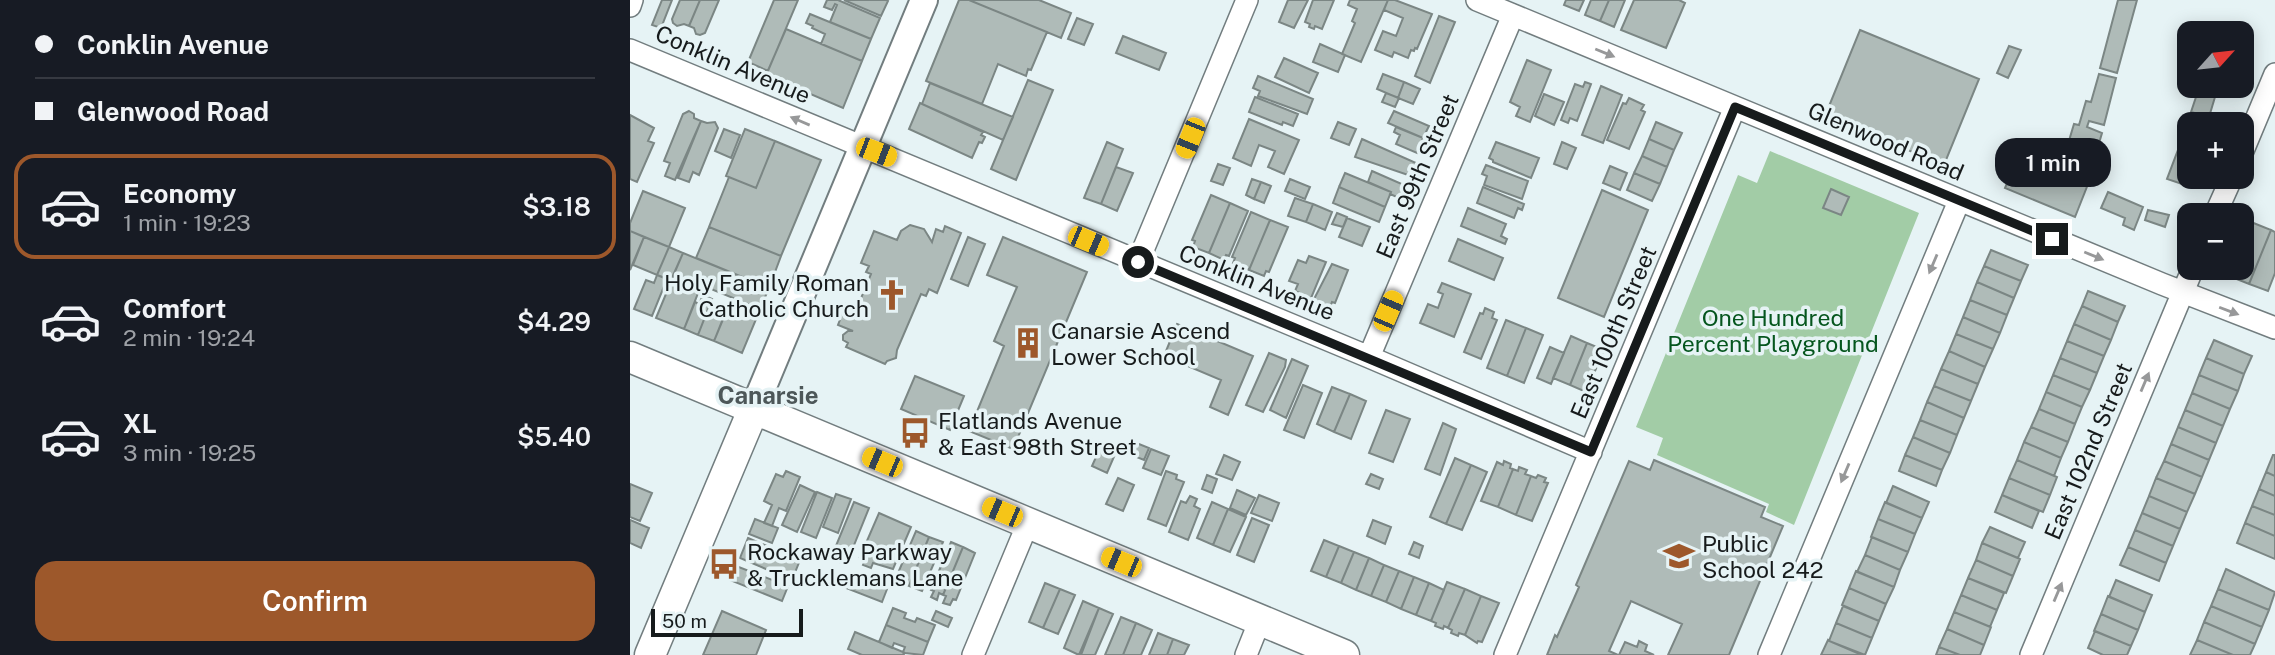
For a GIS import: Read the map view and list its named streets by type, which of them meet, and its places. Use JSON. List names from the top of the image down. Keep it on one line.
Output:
{"streets":{"street":["Conklin Avenue","Glenwood Road","East 99th Street","East 100th Street","East 102nd Street"]},"crossings":[["Conklin Avenue","East 99th Street"],["Conklin Avenue","East 100th Street"],["Glenwood Road","East 99th Street"],["Glenwood Road","East 100th Street"],["Glenwood Road","East 102nd Street"]],"one_way":["Glenwood Road","East 102nd Street"],"districts":["Canarsie"],"parks":["One Hundred Percent Playground"],"places":{"church":["Holy Family Roman Catholic Church"],"building":["Canarsie Ascend Lower School"],"bus stop":["Flatlands Avenue & East 98th Street","Rockaway Parkway & Trucklemans Lane"],"school or university":["Public School 242"]},"scale_bar":"50 m","north":"top right","page":{"banner":["Conklin Avenue","Glenwood Road"],"map_buttons":["+","−"],"bubble":"1 min","list":[{"name":"Economy","note":"1 min · 19:23","value":"$3.18"},{"name":"Comfort","note":"2 min · 19:24","value":"$4.29"},{"name":"XL","note":"3 min · 19:25","value":"$5.40"}],"buttons":"Confirm","scale":"50 m"}}
